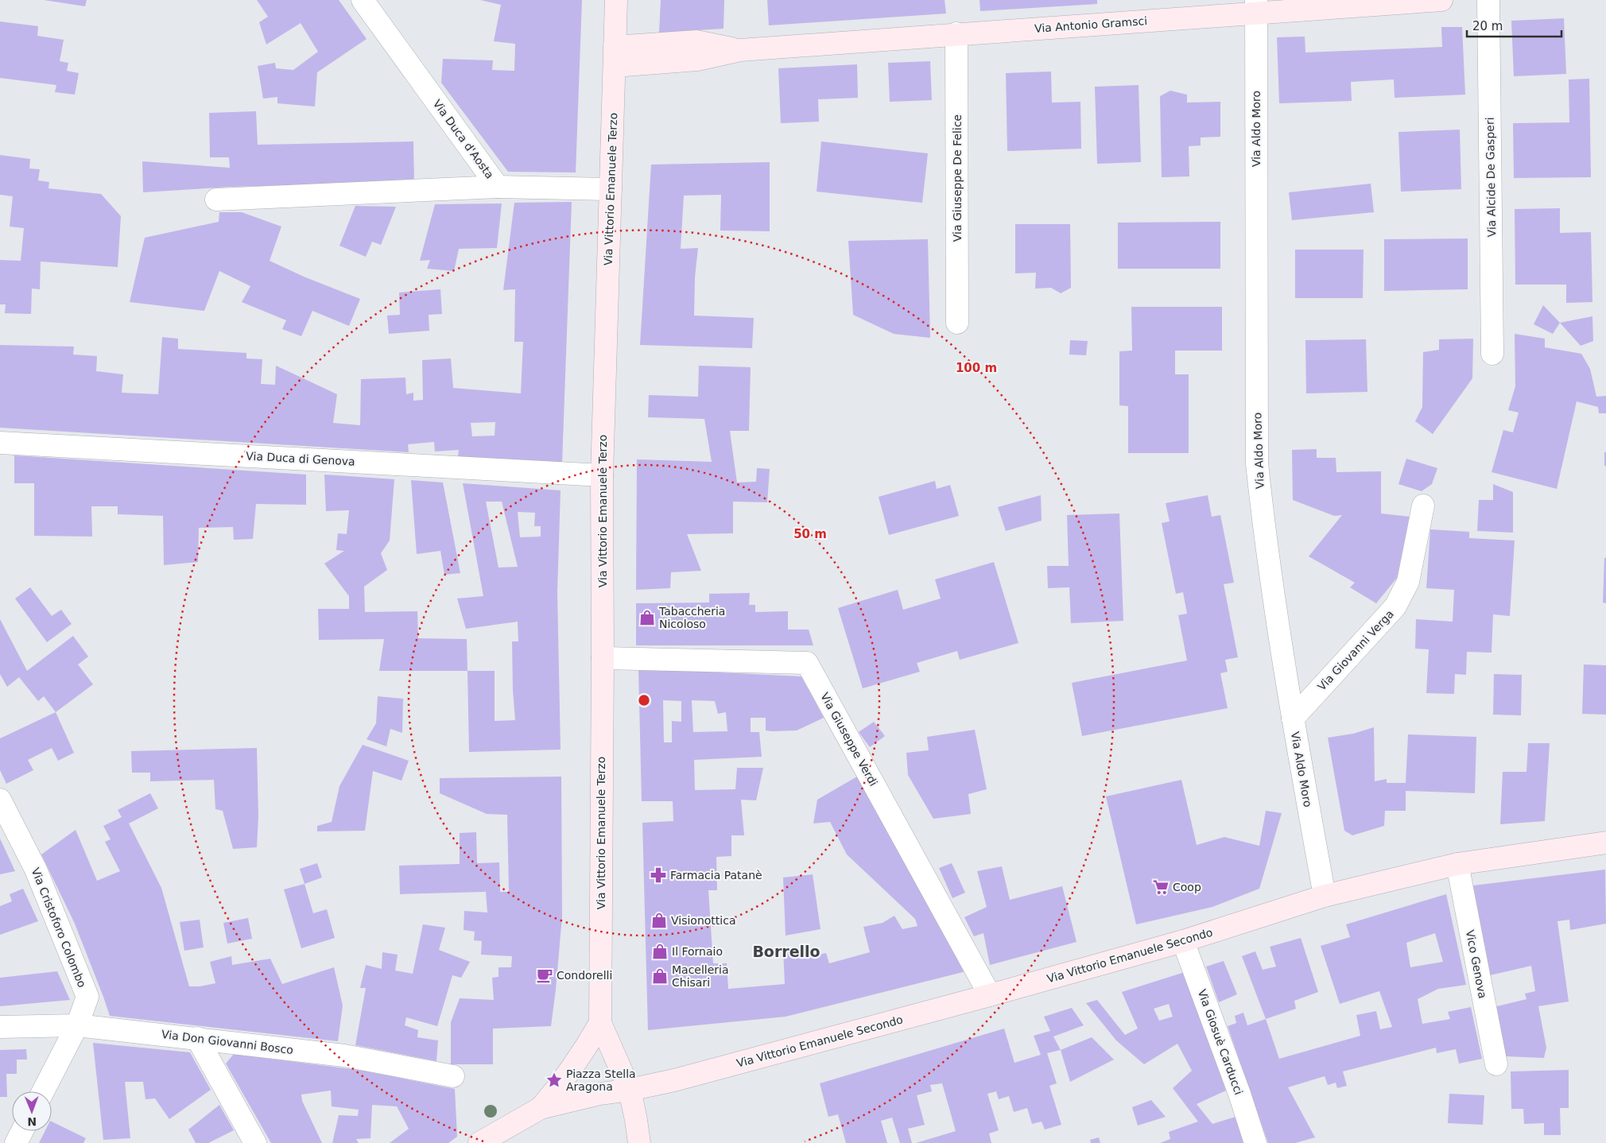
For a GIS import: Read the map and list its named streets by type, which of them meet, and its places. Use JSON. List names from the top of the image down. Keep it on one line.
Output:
{"streets":{"street":["Via Antonio Gramsci","Via Aldo Moro","Via Duca d'Aosta","Via Alcide De Gasperi","Via Giuseppe De Felice","Via Vittorio Emanuele Terzo","Via Duca di Genova","Via Giovanni Verga","Via Giuseppe Verdi","Via Cristoforo Colombo","Via Vittorio Emanuele Secondo","Vico Genova","Via Don Giovanni Bosco","Via Giosuè Carducci"]},"crossings":[["Via Antonio Gramsci","Via Aldo Moro"],["Via Antonio Gramsci","Via Giuseppe De Felice"],["Via Antonio Gramsci","Via Vittorio Emanuele Terzo"],["Via Aldo Moro","Via Giovanni Verga"],["Via Aldo Moro","Via Vittorio Emanuele Secondo"],["Via Duca d'Aosta","Via Vittorio Emanuele Terzo"],["Via Vittorio Emanuele Terzo","Via Duca di Genova"],["Via Vittorio Emanuele Terzo","Via Giuseppe Verdi"],["Via Giuseppe Verdi","Via Vittorio Emanuele Secondo"],["Via Cristoforo Colombo","Via Don Giovanni Bosco"],["Via Vittorio Emanuele Secondo","Vico Genova"],["Via Vittorio Emanuele Secondo","Via Giosuè Carducci"]],"districts":["Borrello"],"places":{"shop":["Tabaccheria Nicoloso","Visionottica","Il Fornaio","Macelleria Chisari"],"pharmacy":["Farmacia Patanè"],"supermarket":["Coop"],"cafe":["Condorelli"],"place":["Piazza Stella Aragona"]},"scale_bar":"20 m","north":"bottom","rings":["100 m","50 m"]}
